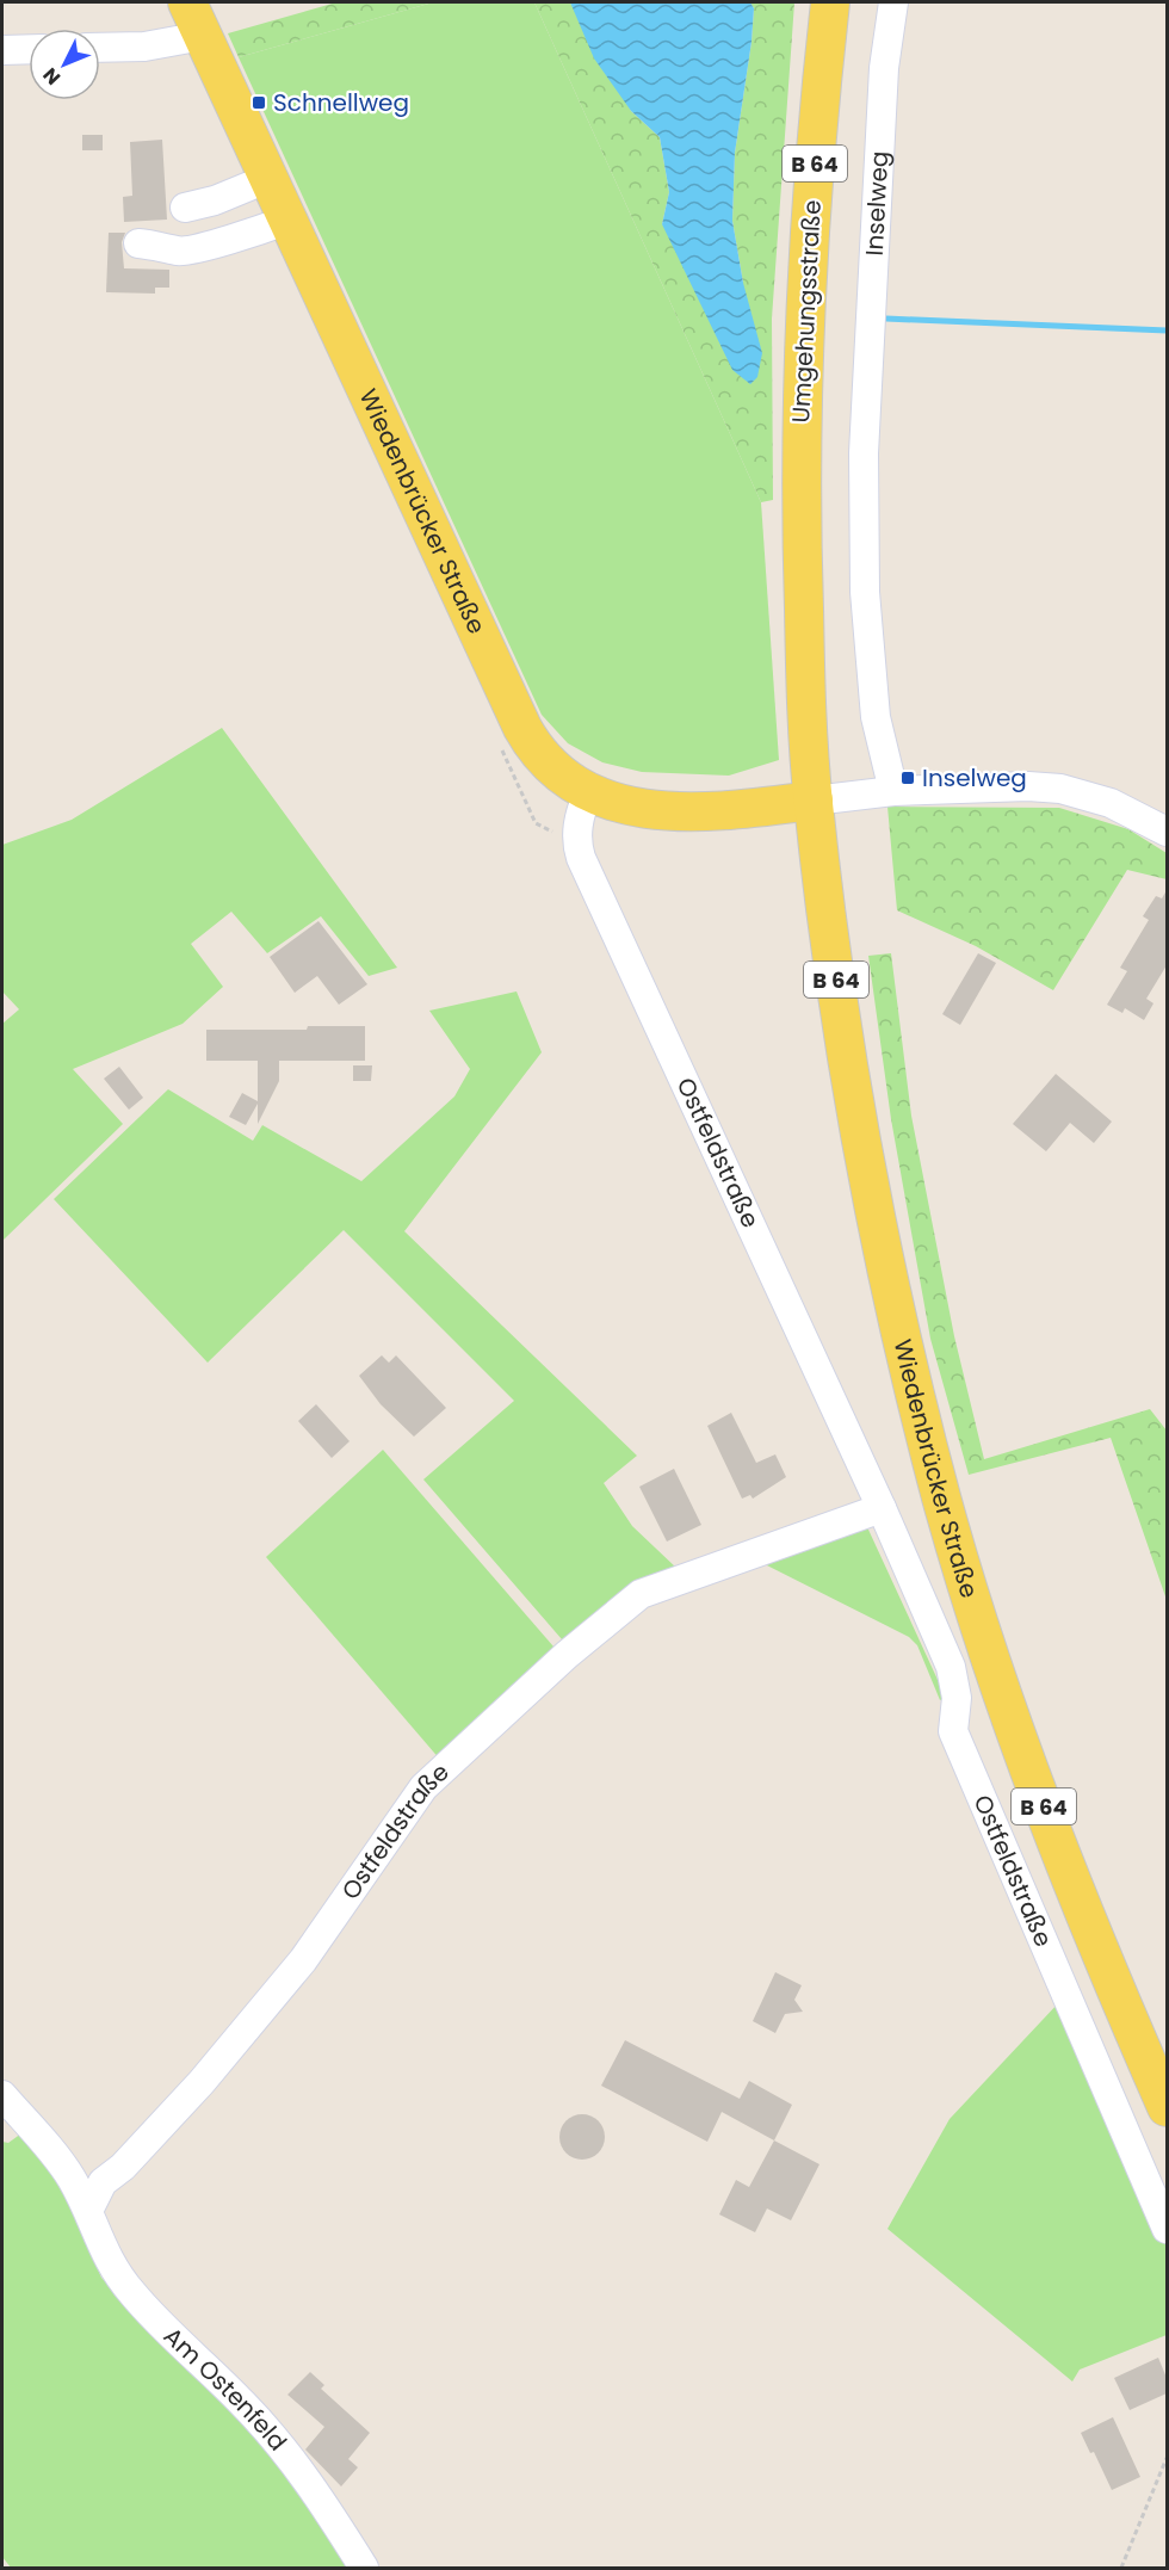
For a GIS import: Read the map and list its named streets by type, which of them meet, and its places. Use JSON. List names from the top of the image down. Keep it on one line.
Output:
{"streets":{"main road":["B 64","Umgehungsstraße","Wiedenbrücker Straße"],"street":["Inselweg","Ostfeldstraße","Am Ostenfeld"]},"crossings":[["Umgehungsstraße","Wiedenbrücker Straße"],["Wiedenbrücker Straße","Ostfeldstraße"]],"places":{"transit":["Schnellweg","Inselweg"]},"north":"bottom left"}
